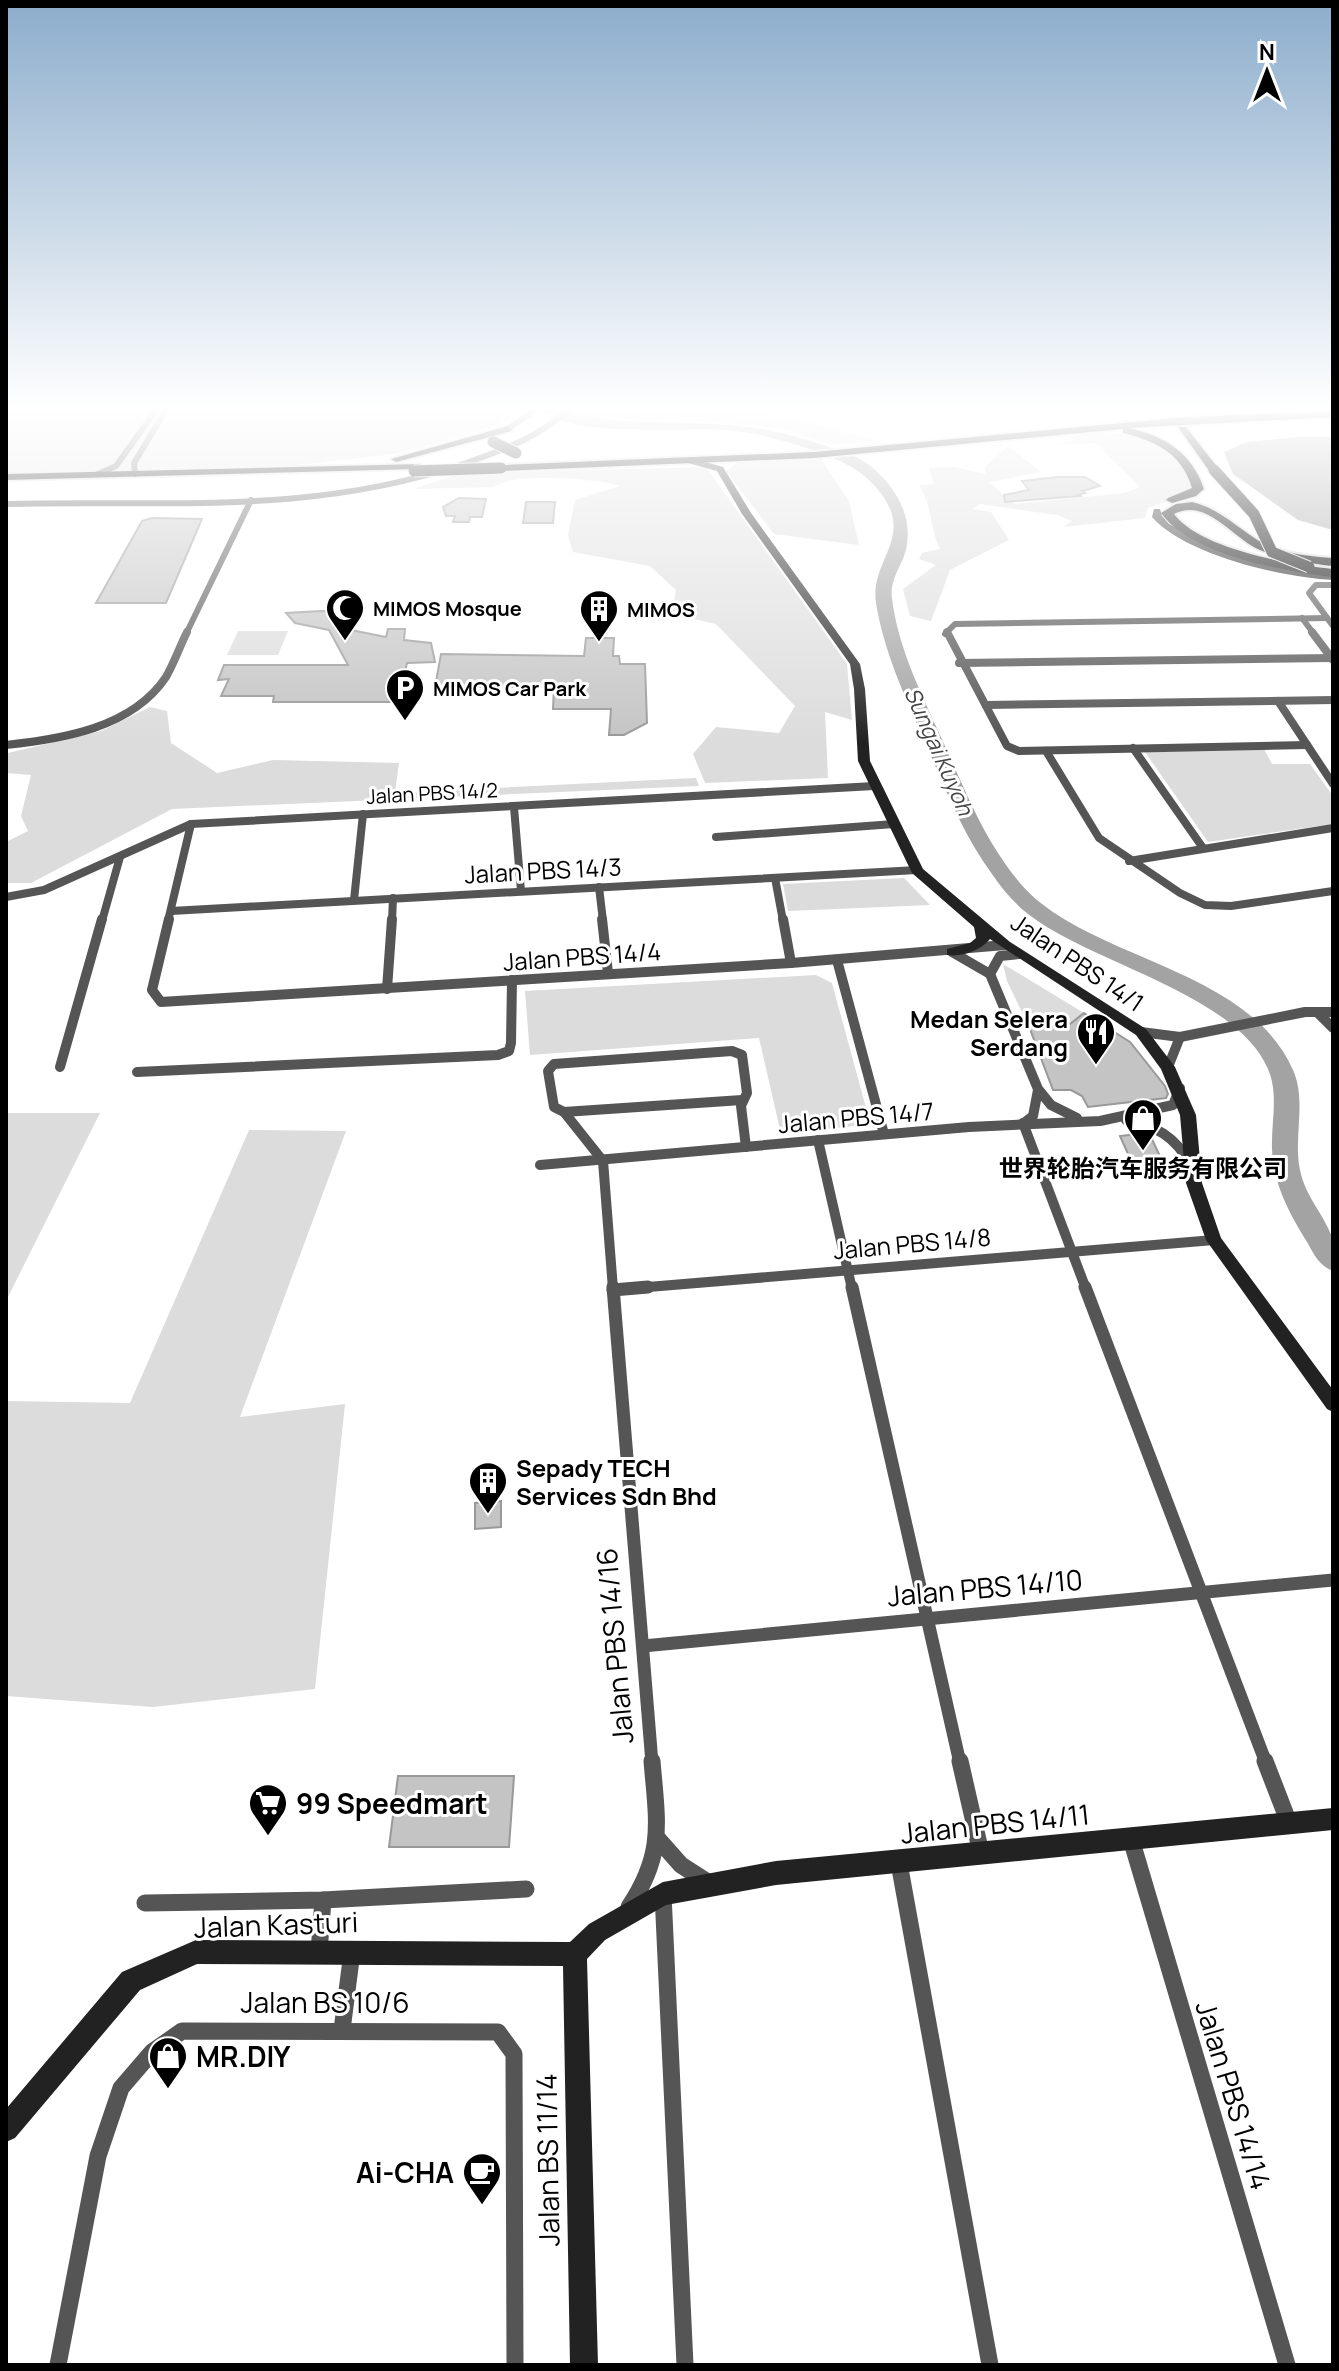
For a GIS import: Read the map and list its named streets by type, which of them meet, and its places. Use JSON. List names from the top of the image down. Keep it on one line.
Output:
{"streets":{"street":["Jalan PBS 14/2","Jalan PBS 14/3","Jalan PBS 14/4","Jalan PBS 14/1","Jalan PBS 14/7","Jalan PBS 14/8","Jalan PBS 14/10","Jalan PBS 14/16","Jalan PBS 14/11","Jalan Kasturi","Jalan BS 10/6","Jalan PBS 14/14","Jalan BS 11/14"]},"crossings":[["Jalan PBS 14/2","Jalan PBS 14/1"],["Jalan PBS 14/3","Jalan PBS 14/4"],["Jalan PBS 14/3","Jalan PBS 14/1"],["Jalan PBS 14/4","Jalan PBS 14/1"],["Jalan PBS 14/1","Jalan PBS 14/7"],["Jalan PBS 14/1","Jalan PBS 14/8"],["Jalan PBS 14/7","Jalan PBS 14/16"],["Jalan PBS 14/8","Jalan PBS 14/16"],["Jalan PBS 14/10","Jalan PBS 14/16"],["Jalan PBS 14/11","Jalan PBS 14/14"],["Jalan Kasturi","Jalan BS 11/14"]],"water":["Sungai Kuyoh"],"places":{"mosque":["MIMOS Mosque"],"building":["MIMOS","Sepady TECH Services Sdn Bhd"],"parking":["MIMOS Car Park"],"restaurant":["Medan Selera Serdang"],"shop":["世界轮胎汽车服务有限公司","MR.DIY"],"supermarket":["99 Speedmart"],"cafe":["Ai-CHA"]},"north":"top"}
